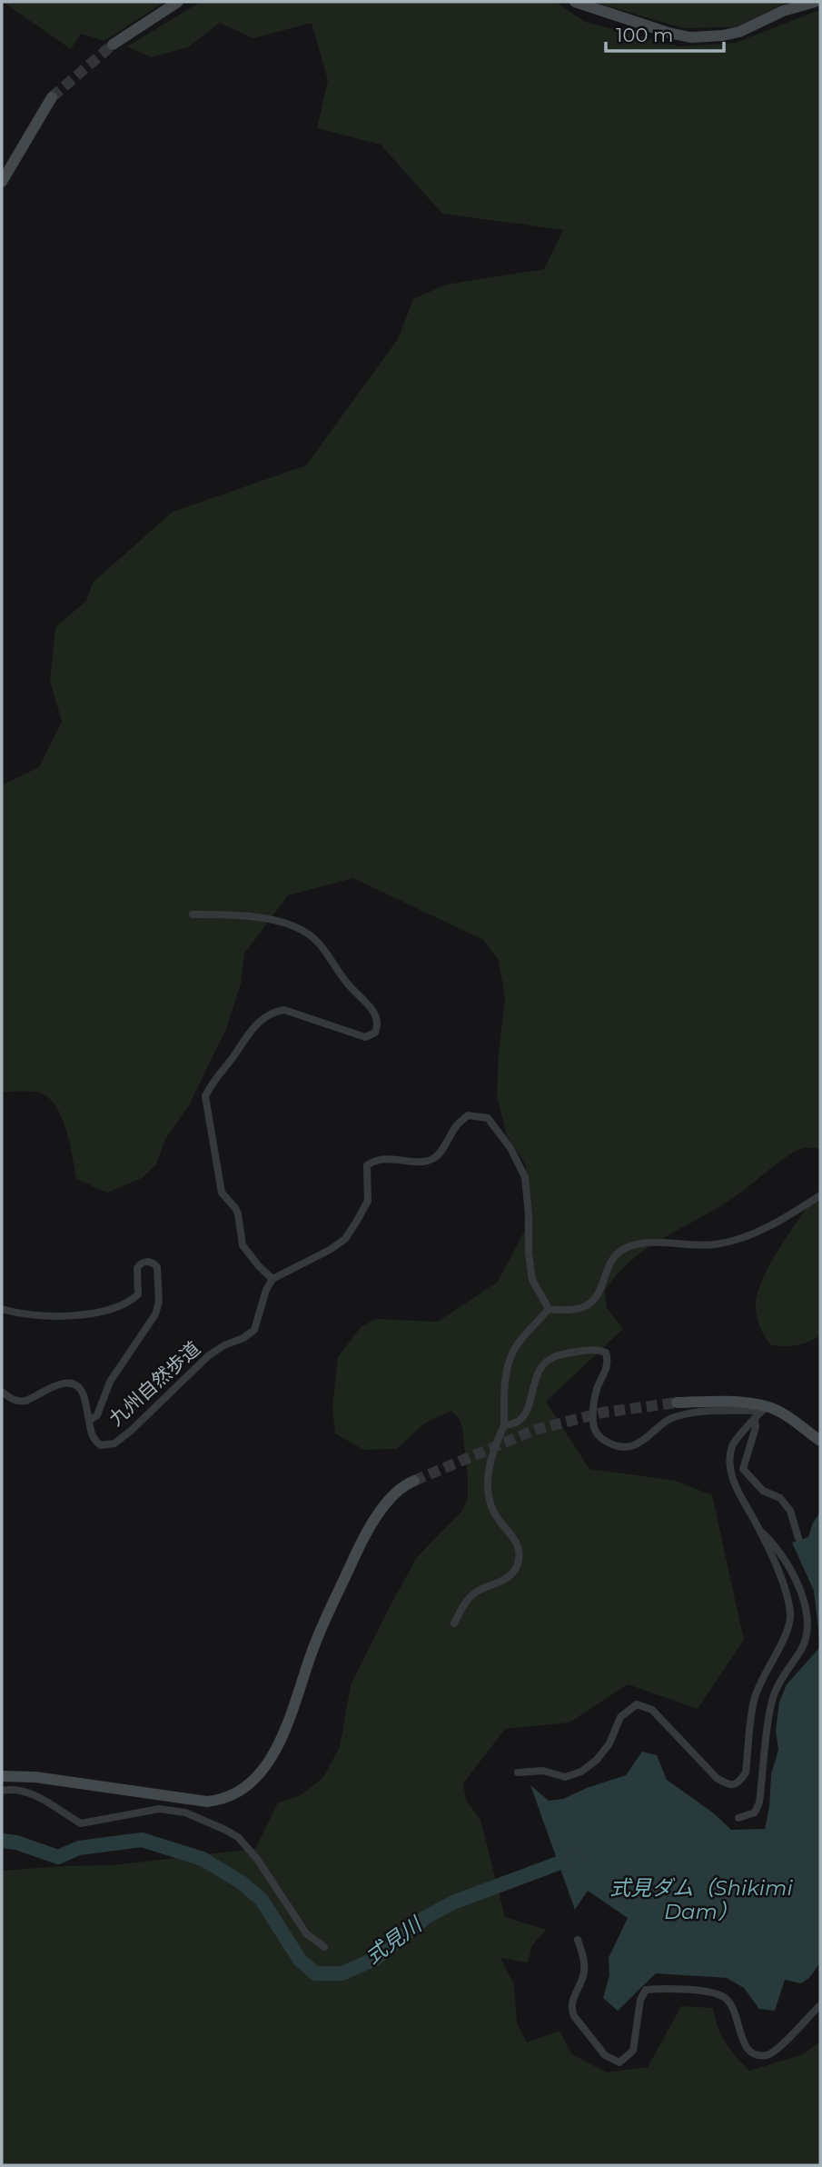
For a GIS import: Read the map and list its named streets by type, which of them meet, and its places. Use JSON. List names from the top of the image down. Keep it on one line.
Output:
{"streets":{"street":["九州自然歩道"]},"water":["式見ダム（Shikimi Dam）","式見川"],"scale_bar":"100 m"}
